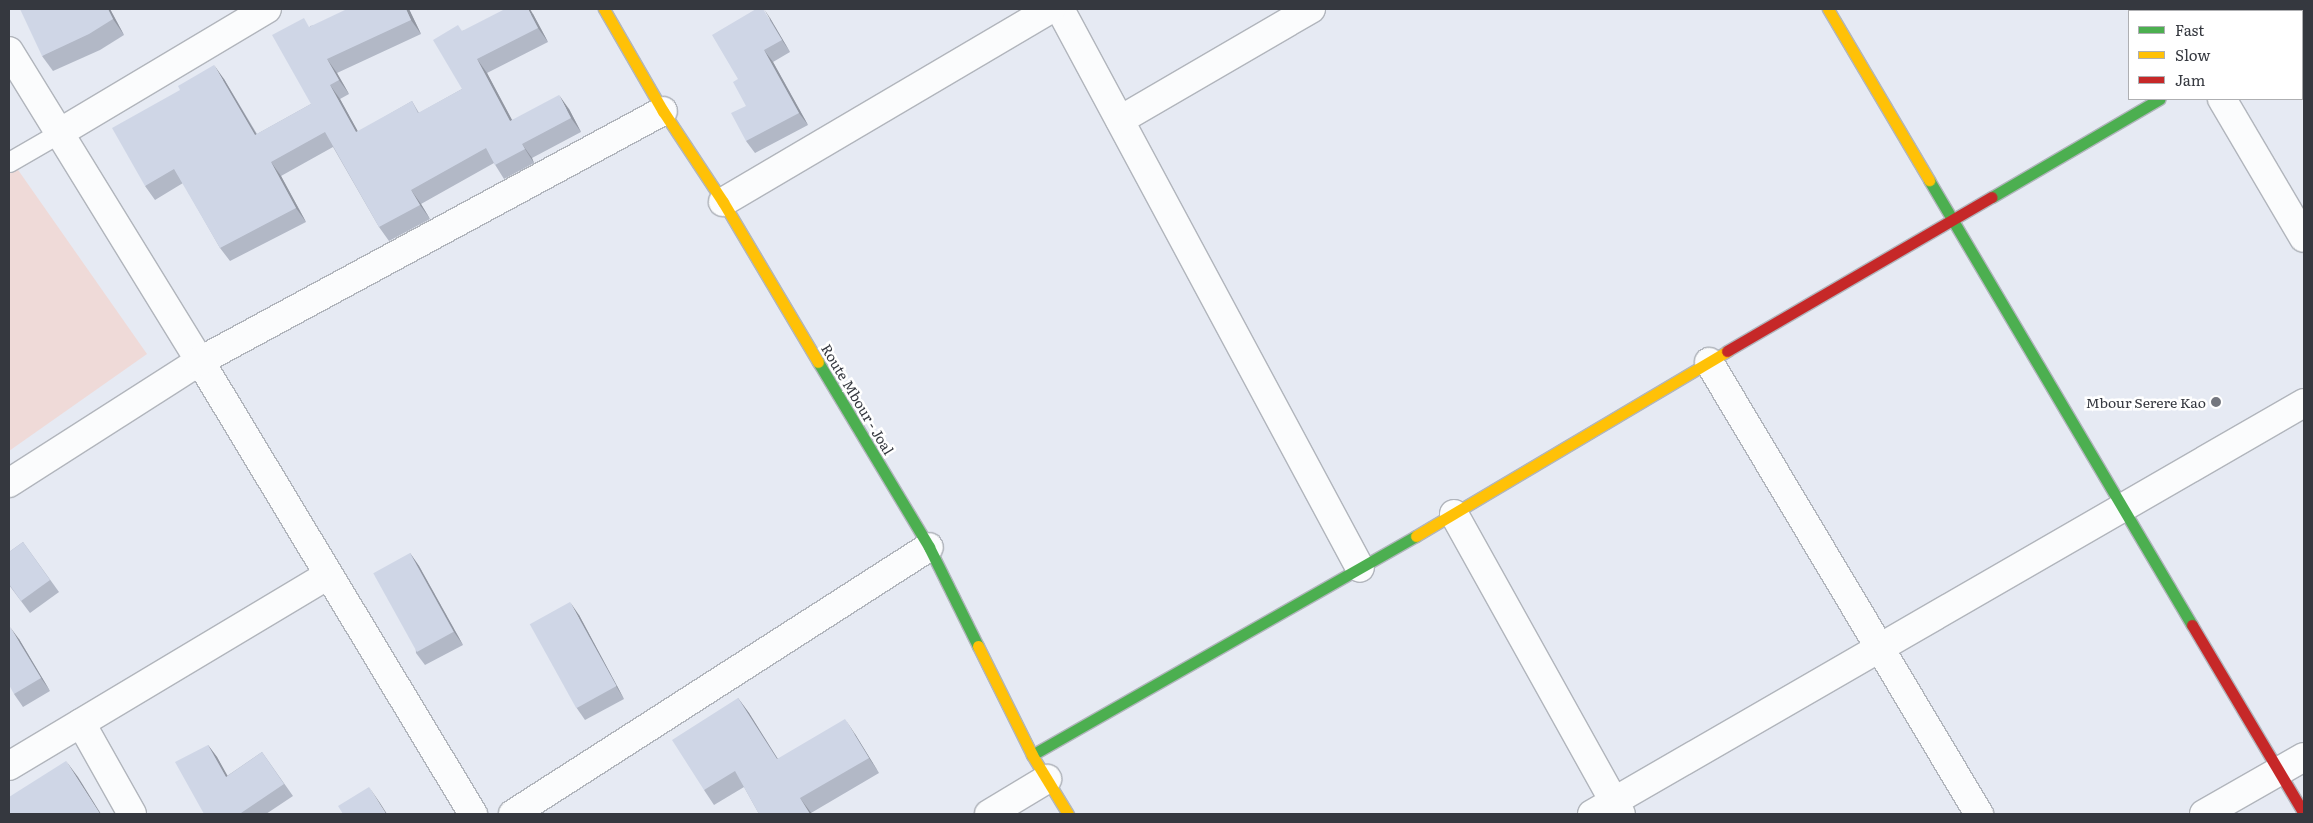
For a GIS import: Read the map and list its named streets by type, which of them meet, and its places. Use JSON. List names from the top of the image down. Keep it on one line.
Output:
{"streets":{"street":["Route Mbour - Joal"]},"places":["Mbour Serere Kao"],"legend":["Fast","Slow","Jam"]}
